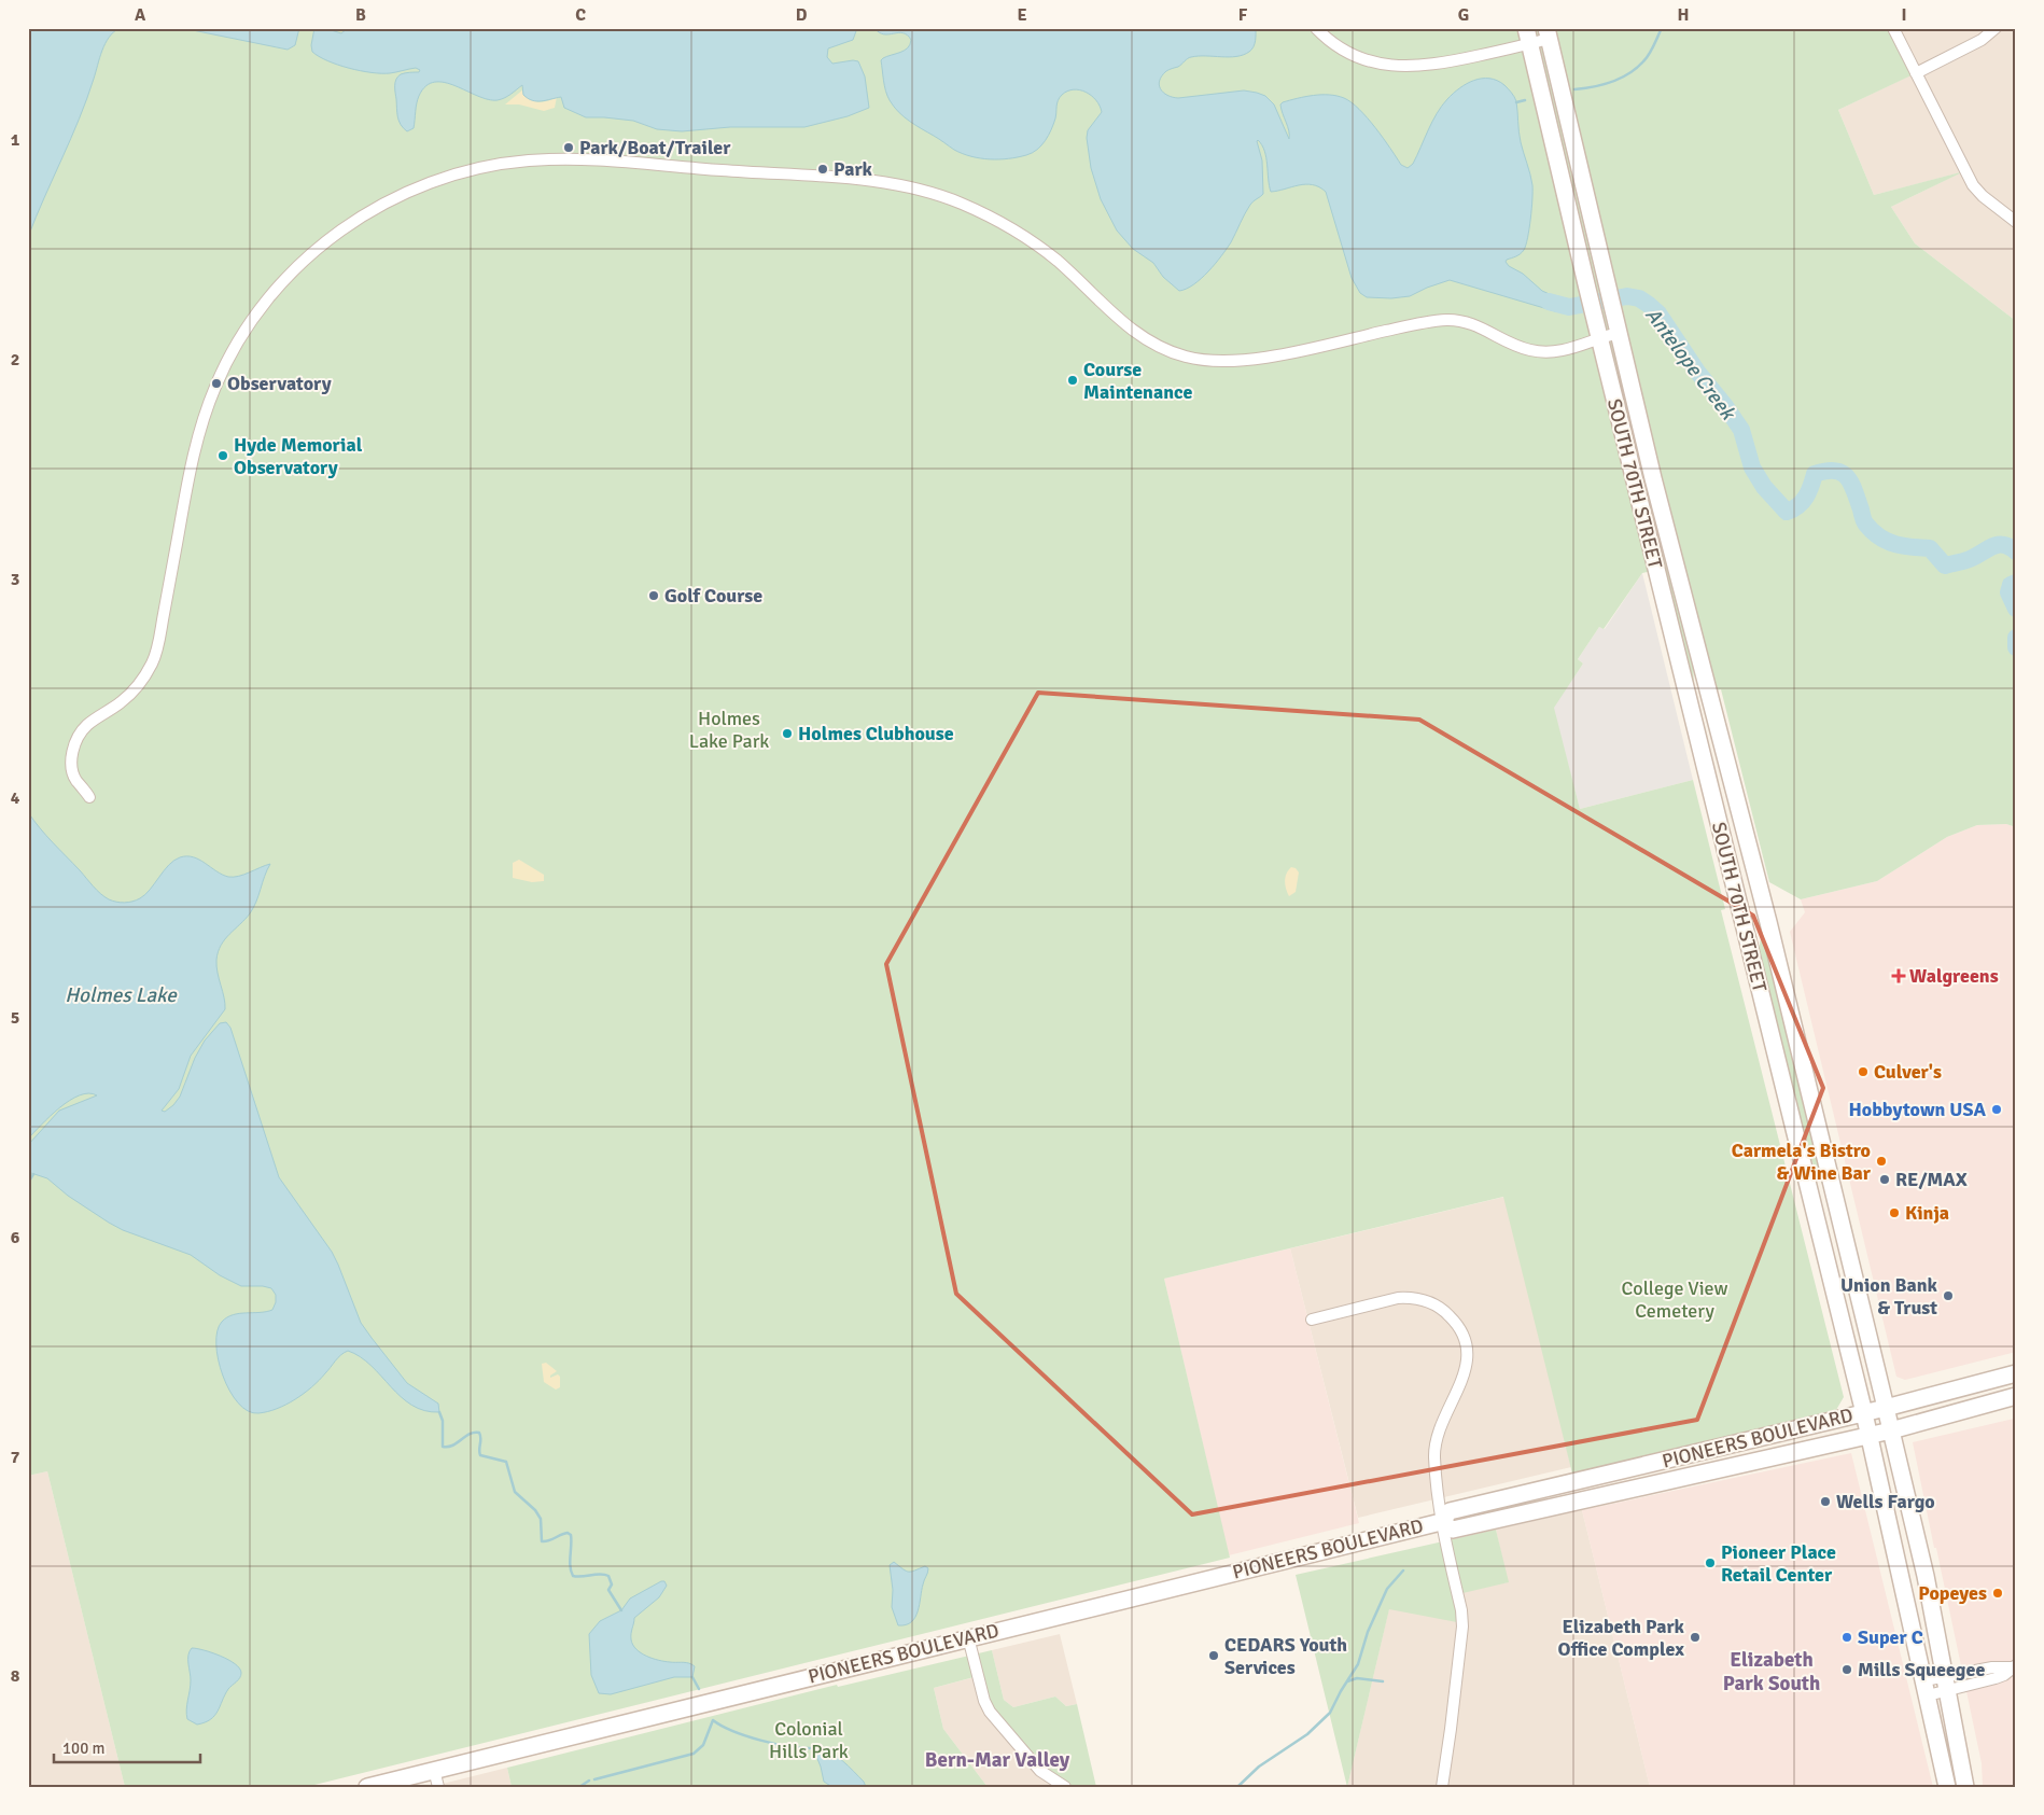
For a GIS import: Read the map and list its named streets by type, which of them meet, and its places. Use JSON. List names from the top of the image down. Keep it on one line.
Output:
{"streets":{"main road":["SOUTH 70TH STREET","PIONEERS BOULEVARD"]},"crossings":[["SOUTH 70TH STREET","PIONEERS BOULEVARD"]],"districts":["Elizabeth Park South","Bern-Mar Valley"],"water":["Antelope Creek","Holmes Lake"],"parks":["Holmes Lake Park","College View Cemetery","Colonial Hills Park"],"places":{"other":["Park/Boat/Trailer","Park","Course Maintenance","Observatory","Hyde Memorial Observatory","Golf Course","Holmes Clubhouse","Culver's","Hobbytown USA","Carmela's Bistro & Wine Bar","RE/MAX","Kinja","Union Bank & Trust","Wells Fargo","Pioneer Place Retail Center","Popeyes","Elizabeth Park Office Complex","Super C","CEDARS Youth Services","Mills Squeegee"],"health":["Walgreens"]},"scale_bar":"100 m","grid":{"columns":["A","B","C","D","E","F","G","H","I"],"rows":["1","2","3","4","5","6","7","8"]}}
